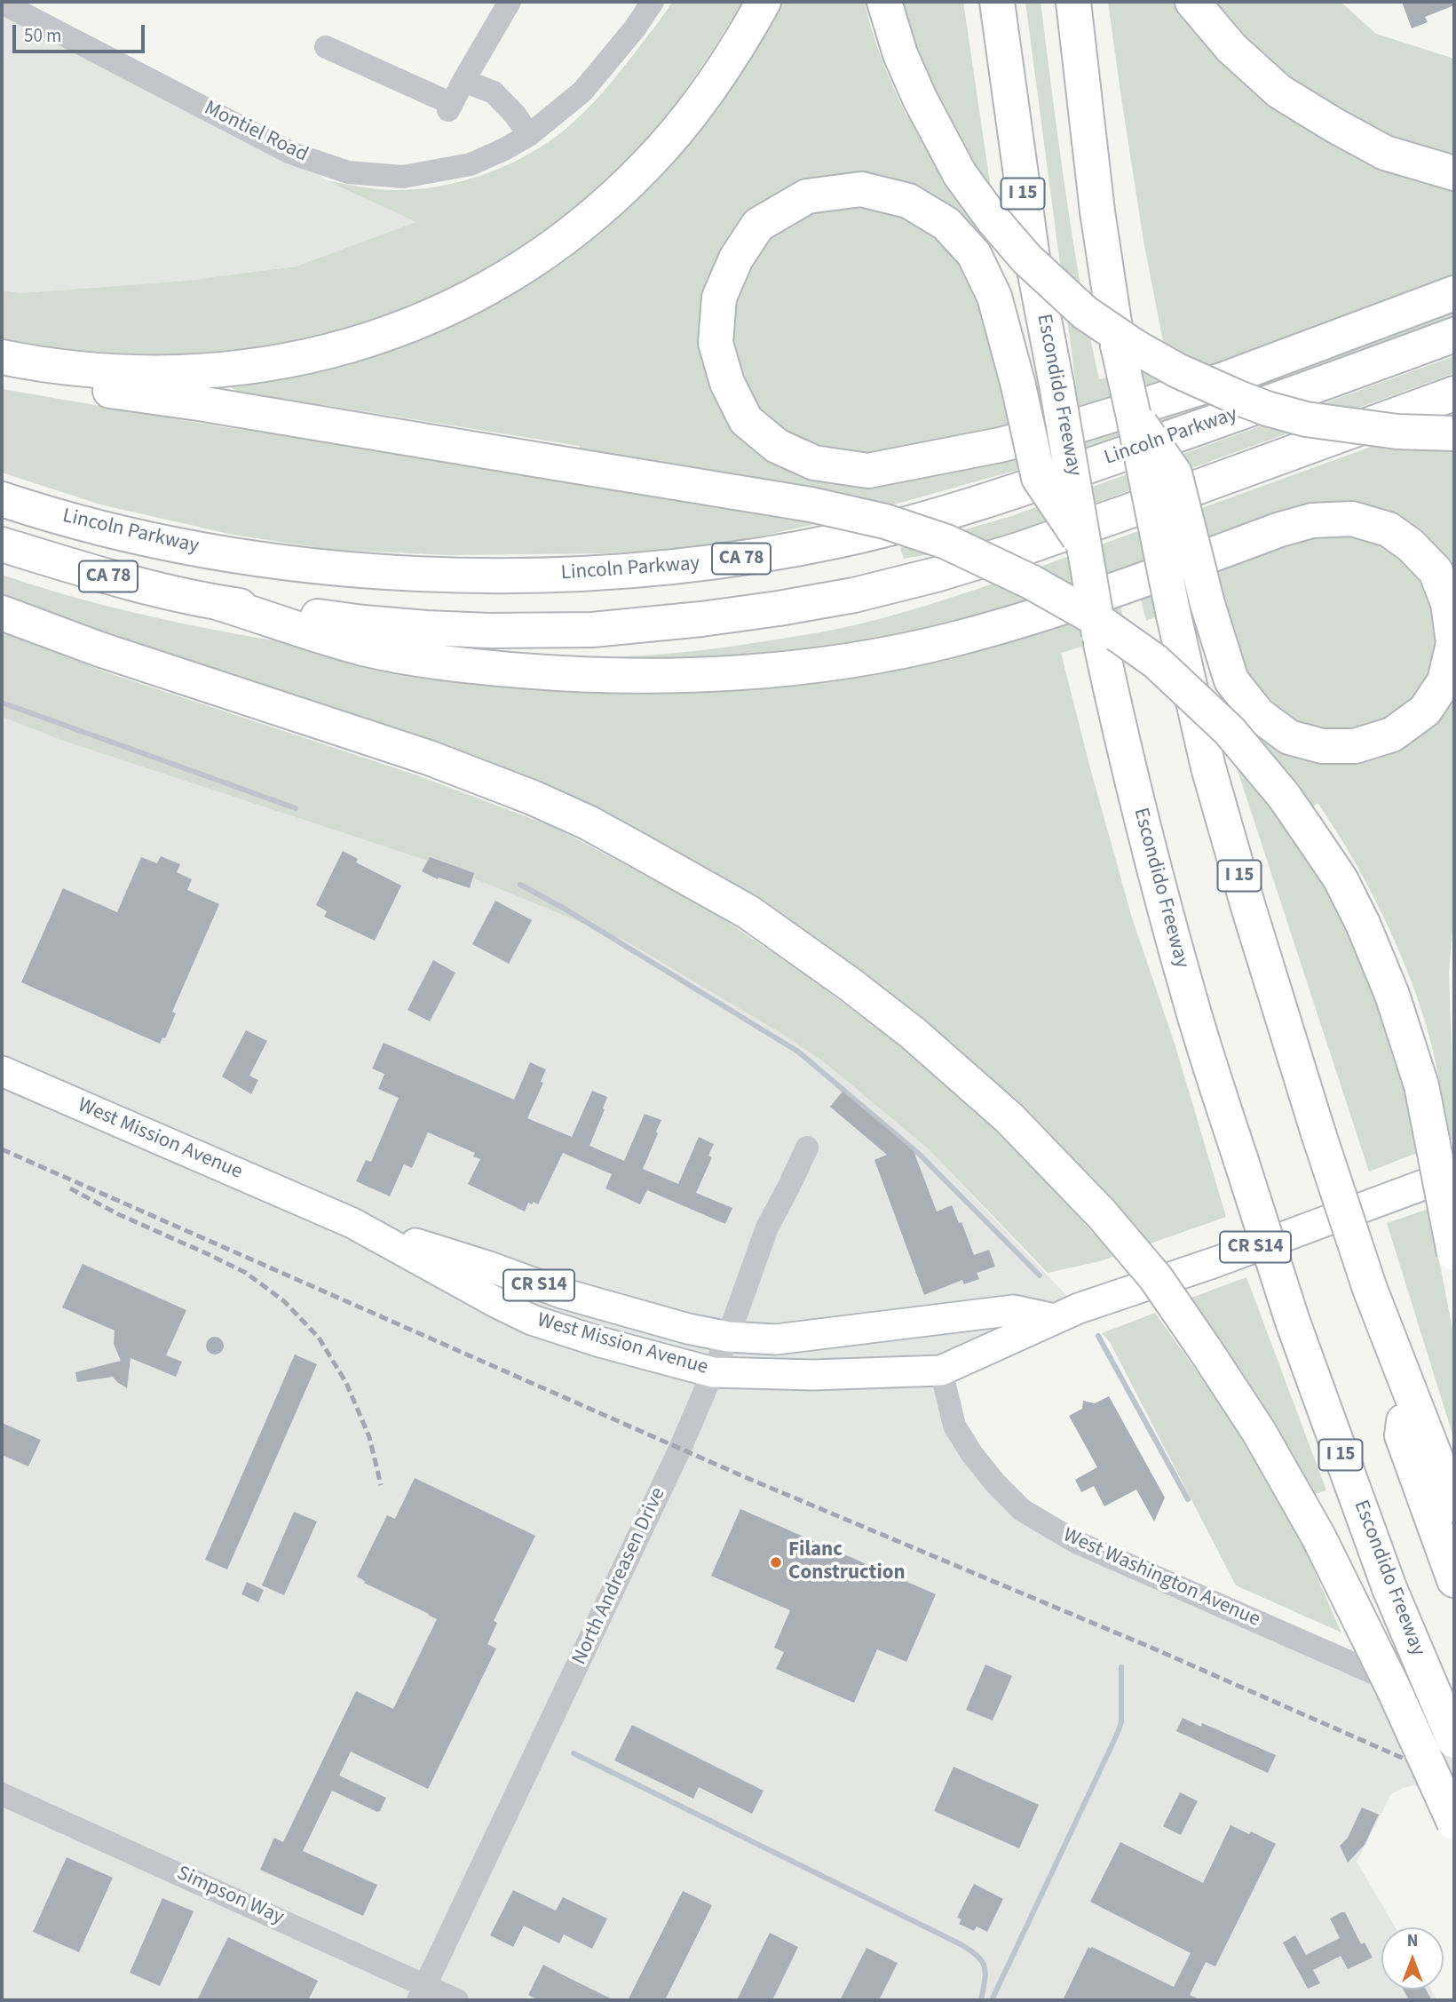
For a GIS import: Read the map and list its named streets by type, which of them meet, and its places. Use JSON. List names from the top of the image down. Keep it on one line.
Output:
{"streets":{"highway":["I 15","Escondido Freeway","Lincoln Parkway","CA 78"],"main road":["West Mission Avenue","CR S14"],"street":["Montiel Road","North Andreasen Drive","West Washington Avenue","Simpson Way"]},"crossings":[["West Mission Avenue","North Andreasen Drive"],["West Mission Avenue","West Washington Avenue"],["North Andreasen Drive","Simpson Way"]],"places":["Filanc Construction"],"scale_bar":"50 m","north":"top"}
